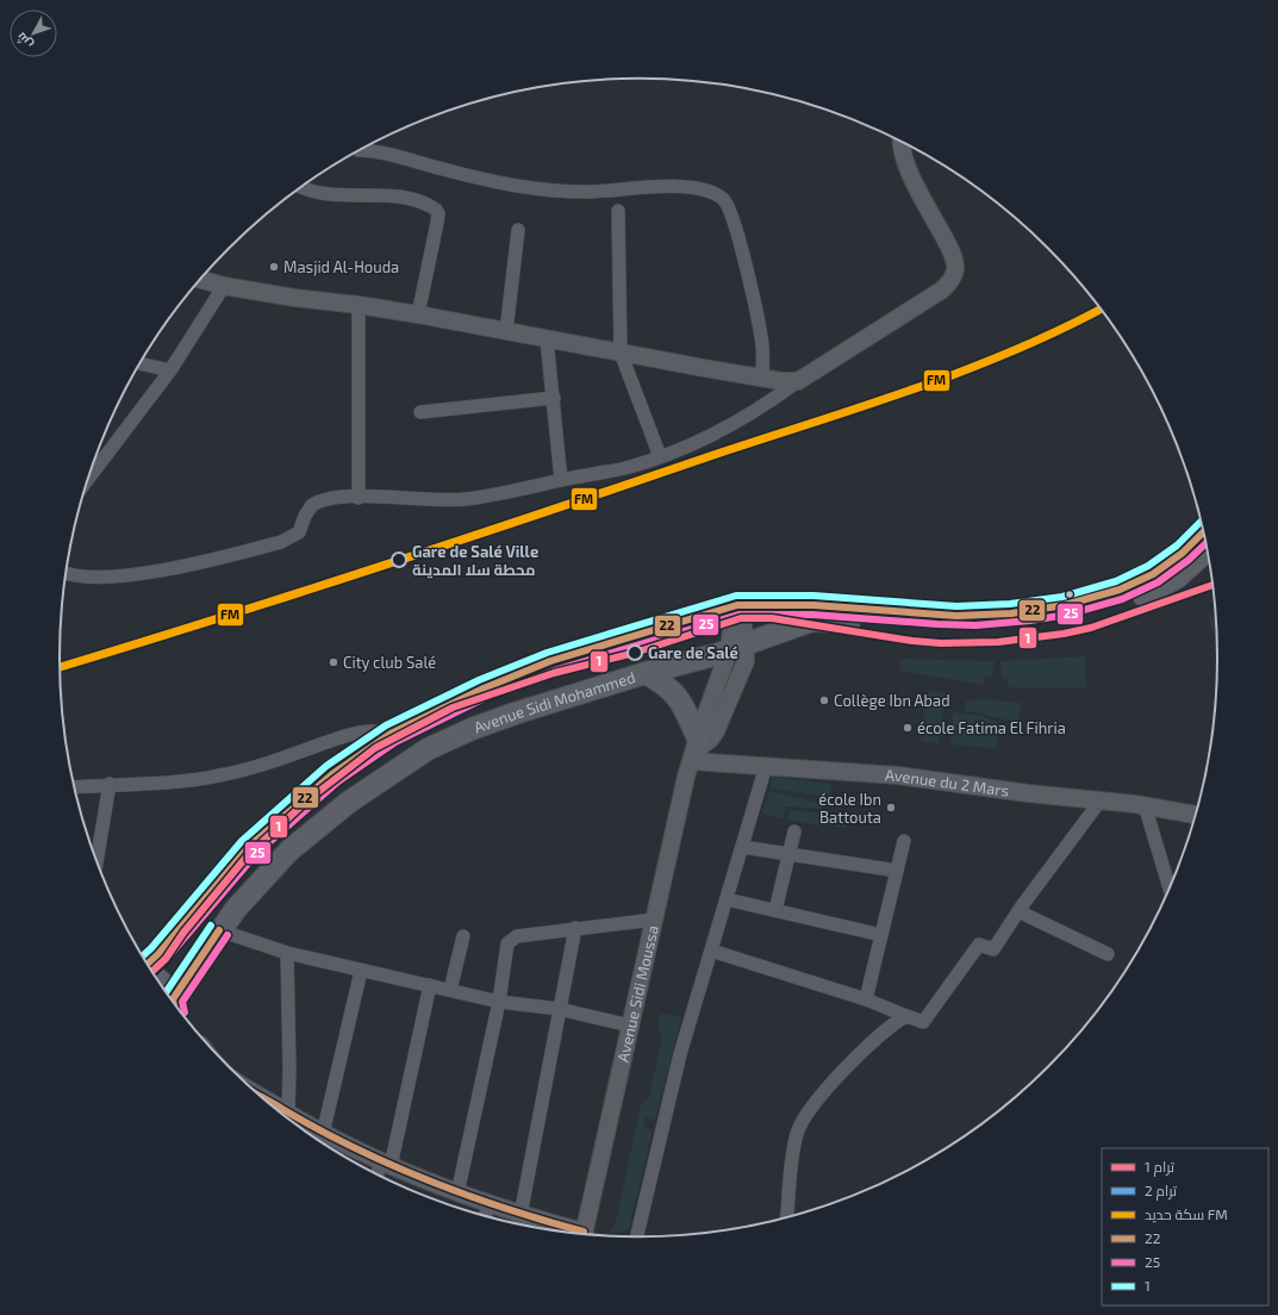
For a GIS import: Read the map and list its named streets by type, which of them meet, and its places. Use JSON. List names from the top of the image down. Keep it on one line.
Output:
{"streets":{"main road":["Avenue Sidi Mohammed"],"street":["Avenue du 2 Mars","Avenue Sidi Moussa"]},"crossings":[["Avenue Sidi Mohammed","Avenue Sidi Moussa"],["Avenue du 2 Mars","Avenue Sidi Moussa"]],"places":["Masjid Al-Houda","Gare de Salé Ville محطة سلا المدينة","Gare de Salé","City club Salé","Collège Ibn Abad","école Fatima El Fihria","école Ibn Battouta"],"lines":["rail line FM","transit line 1","transit line 22","transit line 25","tram line 1"],"legend":["ترام 1","ترام 2","سكة حديد FM","22","25","1"],"north":"bottom left"}
